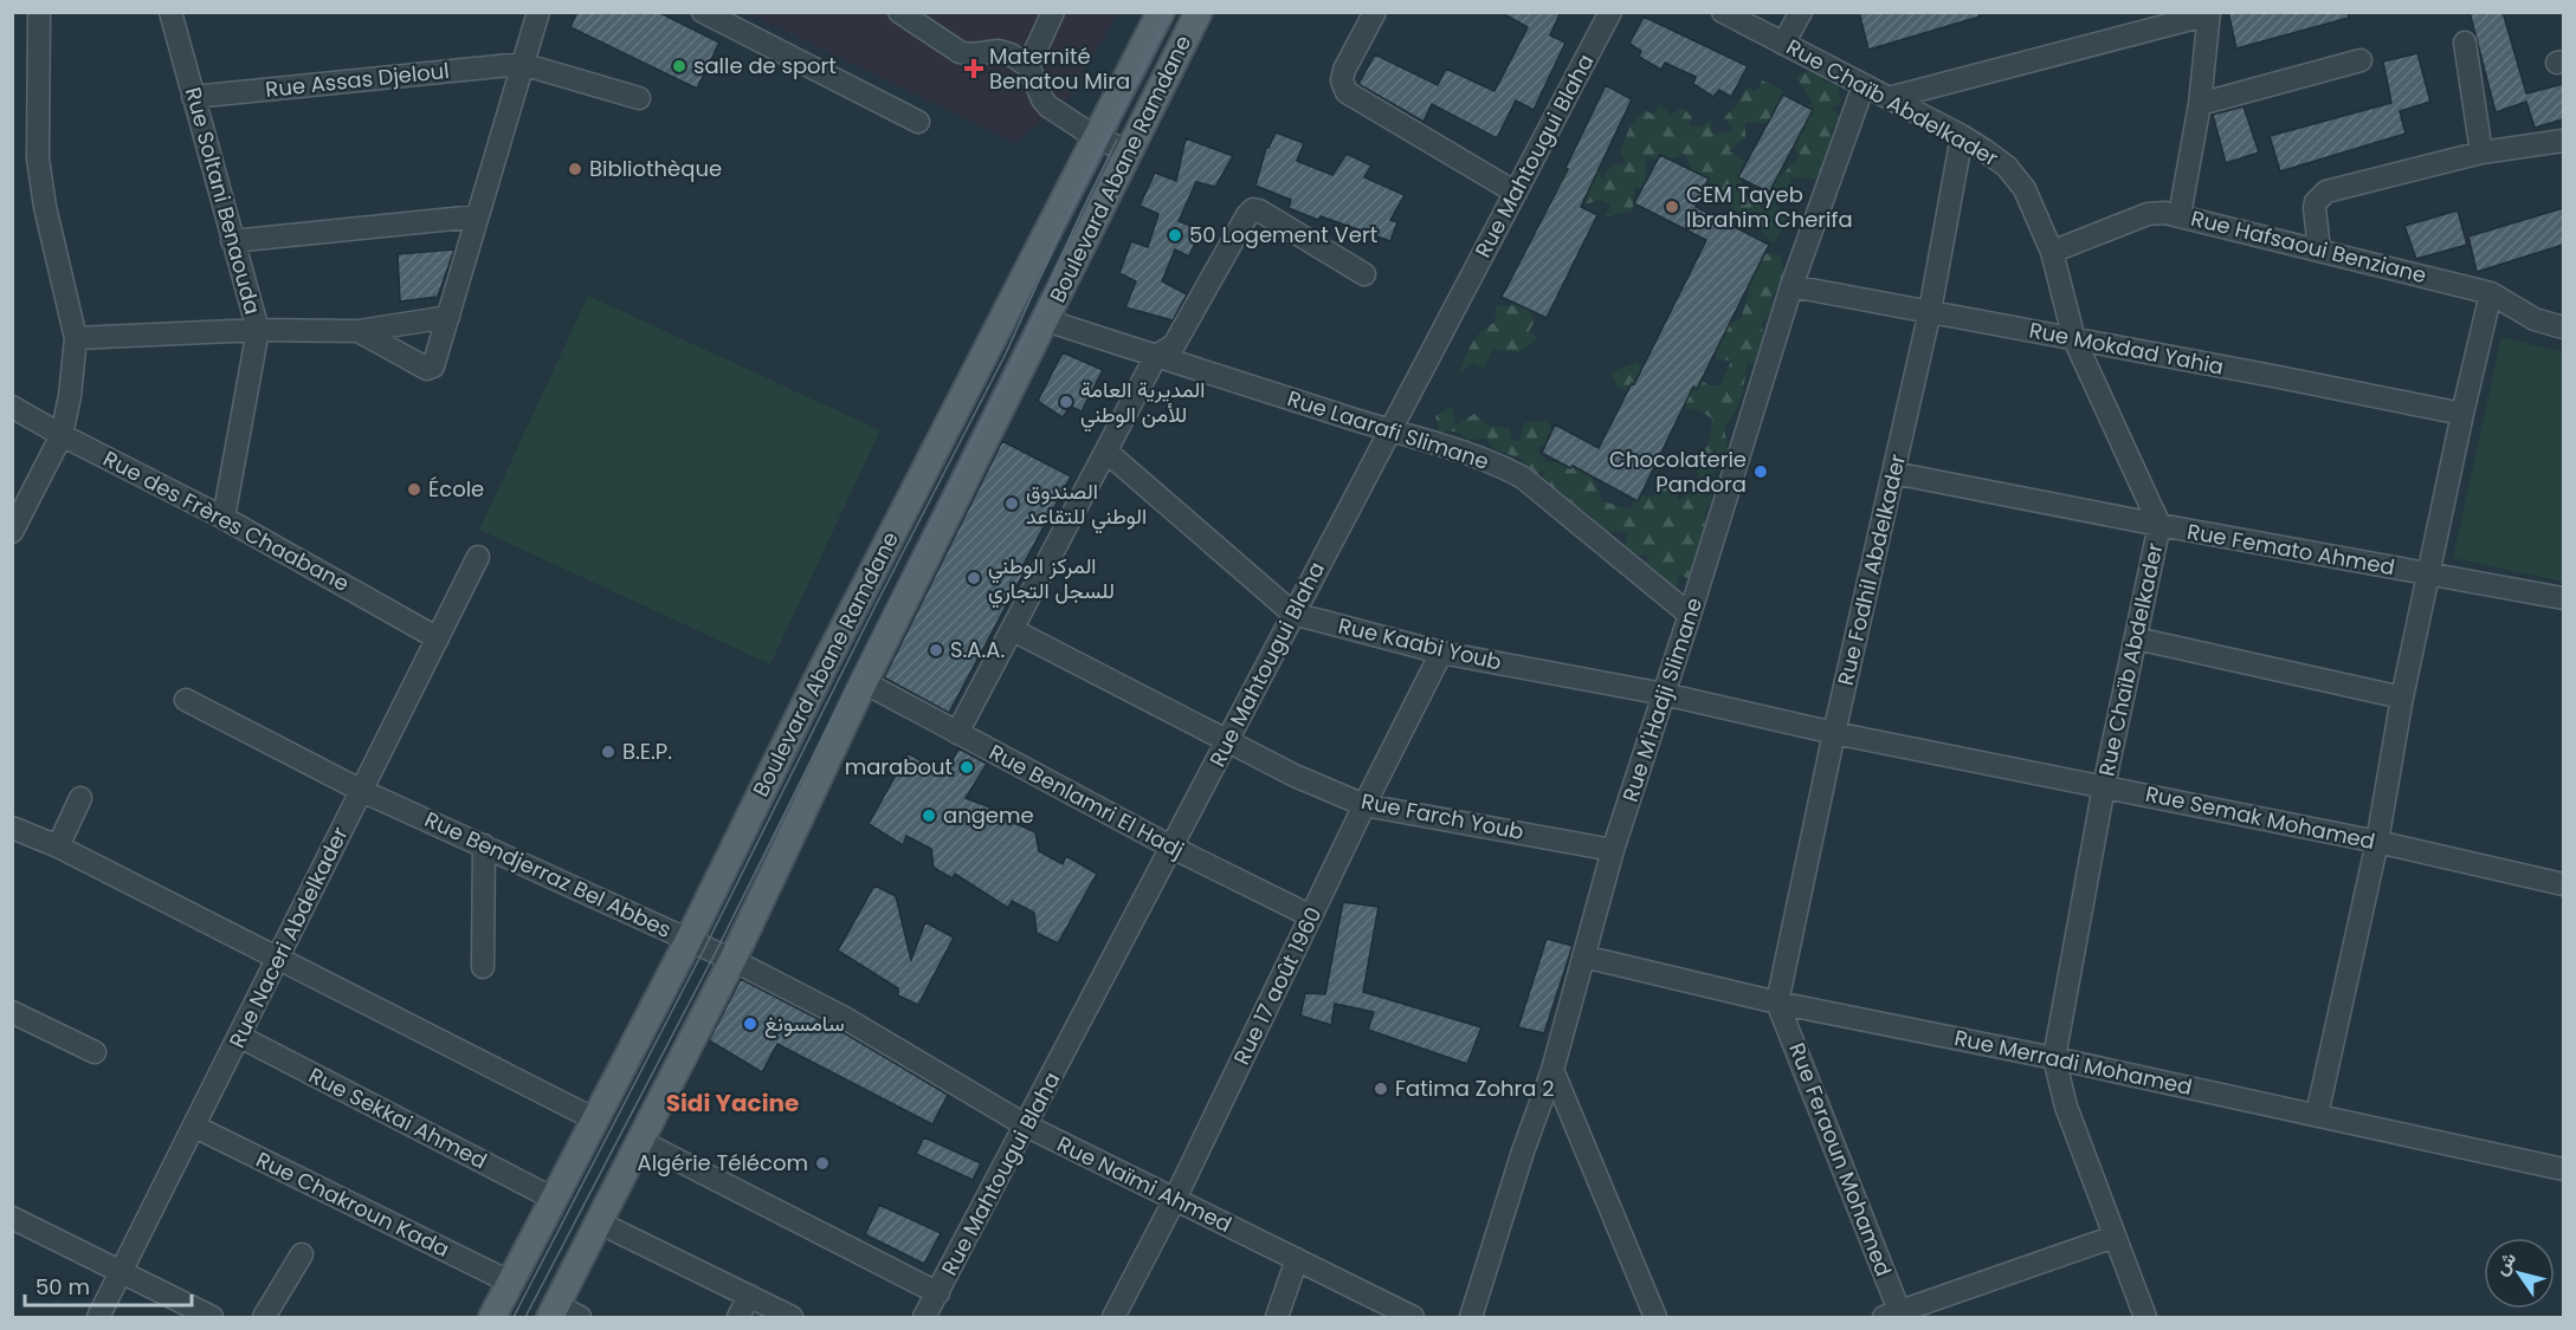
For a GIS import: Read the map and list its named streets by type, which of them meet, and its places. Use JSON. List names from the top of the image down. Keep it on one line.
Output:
{"streets":{"main road":["Boulevard Abane Ramdane"],"street":["Rue Assas Djeloul","Rue Chaïb Abdelkader","Rue Mahtougui Blaha","Rue Soltani Benaouda","Rue Hafsaoui Benziane","Rue Mokdad Yahia","Rue Laarafi Slimane","Rue des Frères Chaabane","Rue Femato Ahmed","Rue Fodhil Abdelkader","Rue Kaabi Youb","Rue M'Hadji Slimane","Rue Benlamri El Hadj","Rue Farch Youb","Rue Semak Mohamed","Rue Bendjerraz Bel Abbes","Rue Naceri Abdelkader","Rue 17 août 1960","Rue Merradi Mohamed","Rue Sekkai Ahmed","Rue Feraoun Mohamed","Rue Naïmi Ahmed","Rue Chakroun Kada"]},"crossings":[["Rue Assas Djeloul","Rue Soltani Benaouda"],["Rue Chaïb Abdelkader","Rue Hafsaoui Benziane"],["Rue Chaïb Abdelkader","Rue Mokdad Yahia"],["Rue Chaïb Abdelkader","Rue Femato Ahmed"],["Rue Chaïb Abdelkader","Rue Fodhil Abdelkader"],["Rue Chaïb Abdelkader","Rue M'Hadji Slimane"],["Rue Chaïb Abdelkader","Rue Semak Mohamed"],["Rue Chaïb Abdelkader","Rue Merradi Mohamed"],["Rue Mahtougui Blaha","Rue Laarafi Slimane"],["Rue Mahtougui Blaha","Rue Kaabi Youb"],["Rue Mahtougui Blaha","Rue Benlamri El Hadj"],["Rue Mahtougui Blaha","Rue Farch Youb"],["Rue Mahtougui Blaha","Rue Naïmi Ahmed"],["Boulevard Abane Ramdane","Rue Laarafi Slimane"],["Boulevard Abane Ramdane","Rue Benlamri El Hadj"],["Boulevard Abane Ramdane","Rue Bendjerraz Bel Abbes"],["Boulevard Abane Ramdane","Rue Sekkai Ahmed"],["Boulevard Abane Ramdane","Rue Naïmi Ahmed"],["Boulevard Abane Ramdane","Rue Chakroun Kada"],["Rue Soltani Benaouda","Rue des Frères Chaabane"],["Rue Mokdad Yahia","Rue Fodhil Abdelkader"],["Rue Mokdad Yahia","Rue M'Hadji Slimane"],["Rue Laarafi Slimane","Rue M'Hadji Slimane"],["Rue des Frères Chaabane","Rue Naceri Abdelkader"],["Rue Femato Ahmed","Rue Fodhil Abdelkader"],["Rue Fodhil Abdelkader","Rue Semak Mohamed"],["Rue Fodhil Abdelkader","Rue Merradi Mohamed"],["Rue Fodhil Abdelkader","Rue Feraoun Mohamed"],["Rue Kaabi Youb","Rue M'Hadji Slimane"],["Rue Kaabi Youb","Rue Semak Mohamed"],["Rue Kaabi Youb","Rue 17 août 1960"],["Rue M'Hadji Slimane","Rue Farch Youb"],["Rue M'Hadji Slimane","Rue Semak Mohamed"],["Rue M'Hadji Slimane","Rue Merradi Mohamed"],["Rue Benlamri El Hadj","Rue 17 août 1960"],["Rue Farch Youb","Rue 17 août 1960"],["Rue Bendjerraz Bel Abbes","Rue Naceri Abdelkader"],["Rue Bendjerraz Bel Abbes","Rue Naïmi Ahmed"],["Rue Naceri Abdelkader","Rue Sekkai Ahmed"],["Rue Naceri Abdelkader","Rue Chakroun Kada"],["Rue 17 août 1960","Rue Naïmi Ahmed"],["Rue Merradi Mohamed","Rue Feraoun Mohamed"]],"districts":["Sidi Yacine"],"places":{"other":["salle de sport","Bibliothèque","CEM Tayeb Ibrahim Cherifa","50 Logement Vert","المديرية العامة للأمن الوطني","Chocolaterie Pandora","École","الصندوق الوطني للتقاعد","المركز الوطني للسجل التجاري","S.A.A.","B.E.P.","marabout","angeme","سامسونغ","Fatima Zohra 2","Algérie Télécom"],"health":["Maternité Benatou Mira"]},"scale_bar":"50 m","north":"top left"}
